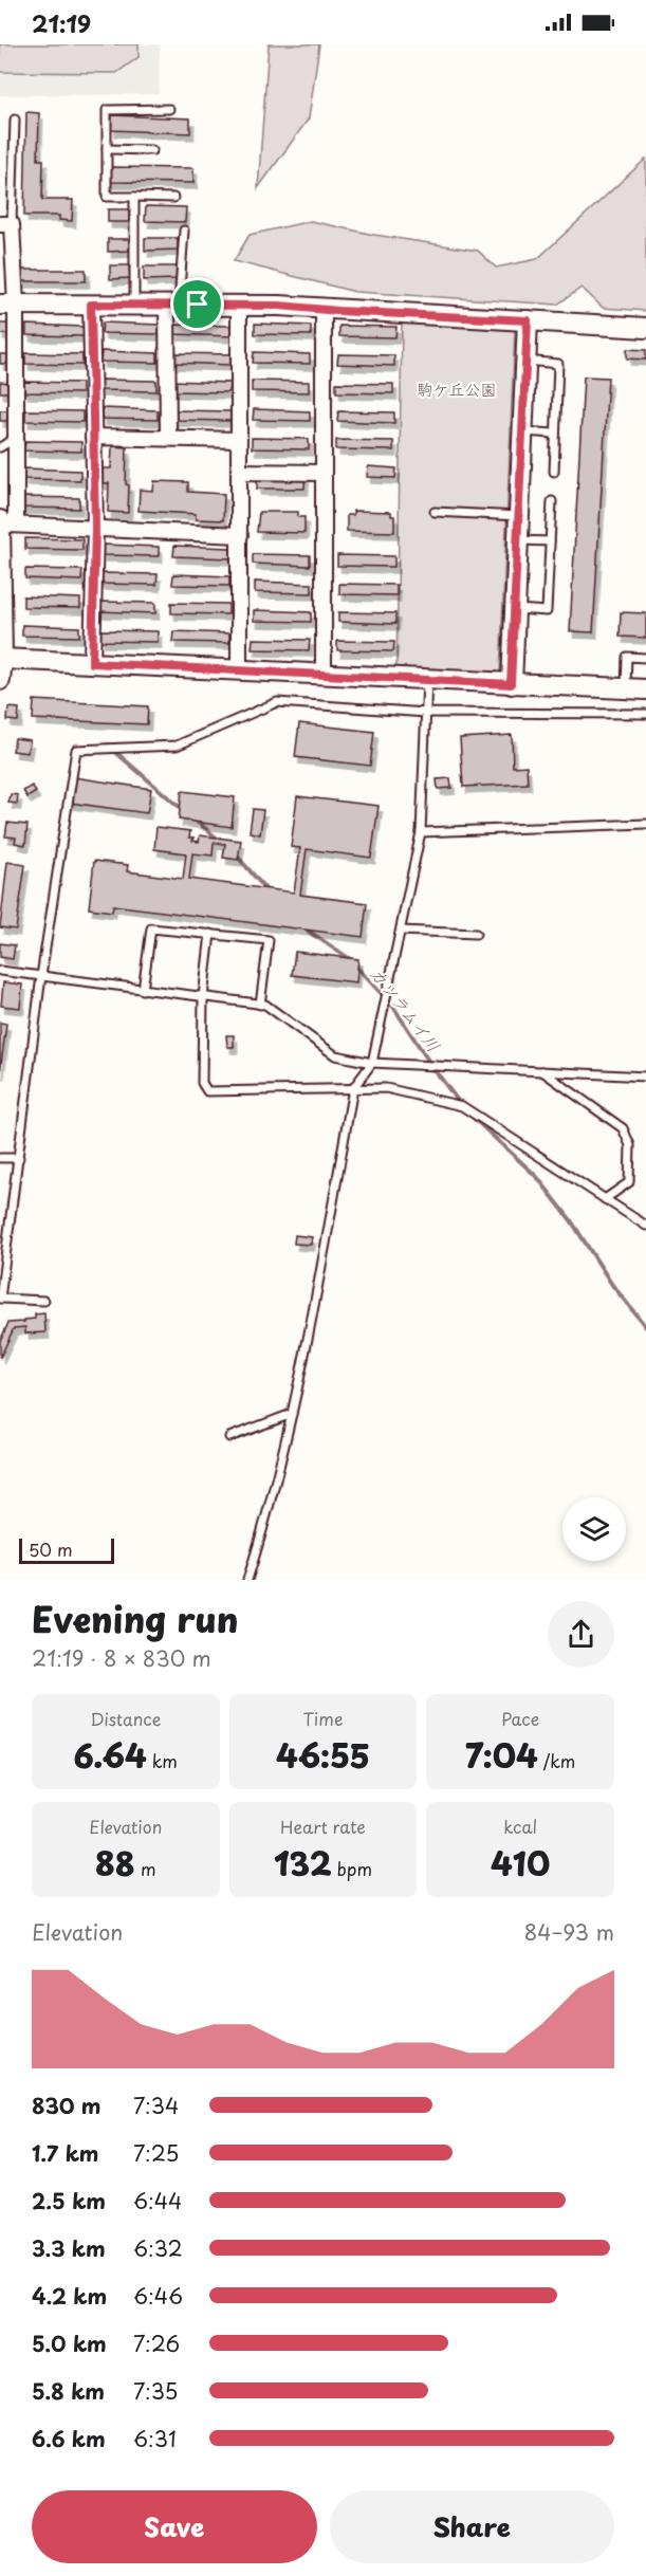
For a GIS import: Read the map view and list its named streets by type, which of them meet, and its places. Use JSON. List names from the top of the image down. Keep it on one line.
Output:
{"water":["カツラムイ川"],"parks":["駒ケ丘公園"],"scale_bar":"50 m","page":{"status":"21:19","scale":"50 m","heading":["Evening run","21:19 · 8 × 830 m"],"stats":[["Distance","6.64 km"],["Time","46:55"],["Pace","7:04 /km"],["Elevation","88 m"],["Heart rate","132 bpm"],["kcal","410"]],"chart":["Elevation","84–93 m"],"list":[{"name":"830 m","note":"7:34"},{"name":"1.7 km","note":"7:25"},{"name":"2.5 km","note":"6:44"},{"name":"3.3 km","note":"6:32"},{"name":"4.2 km","note":"6:46"},{"name":"5.0 km","note":"7:26"},{"name":"5.8 km","note":"7:35"},{"name":"6.6 km","note":"6:31"}],"buttons":["Save","Share"]}}
